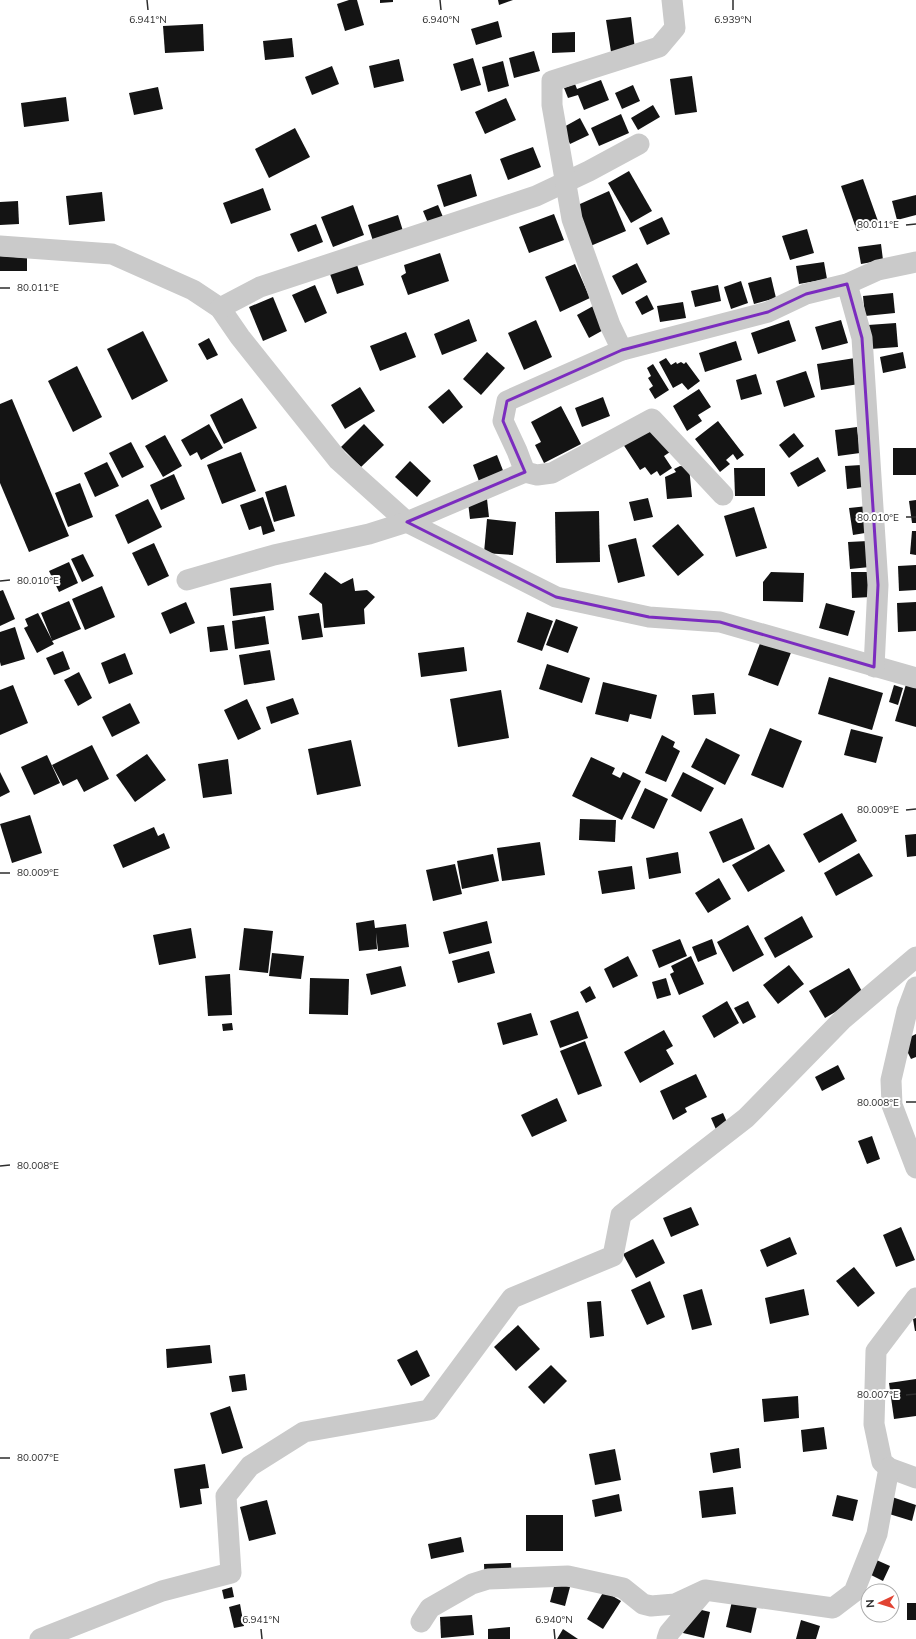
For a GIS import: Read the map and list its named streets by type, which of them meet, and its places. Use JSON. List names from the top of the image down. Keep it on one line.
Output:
{"north":"left","coordinates":["6.941°N","6.940°N","6.939°N","80.011°E","80.010°E","80.009°E","80.008°E","80.007°E"]}
